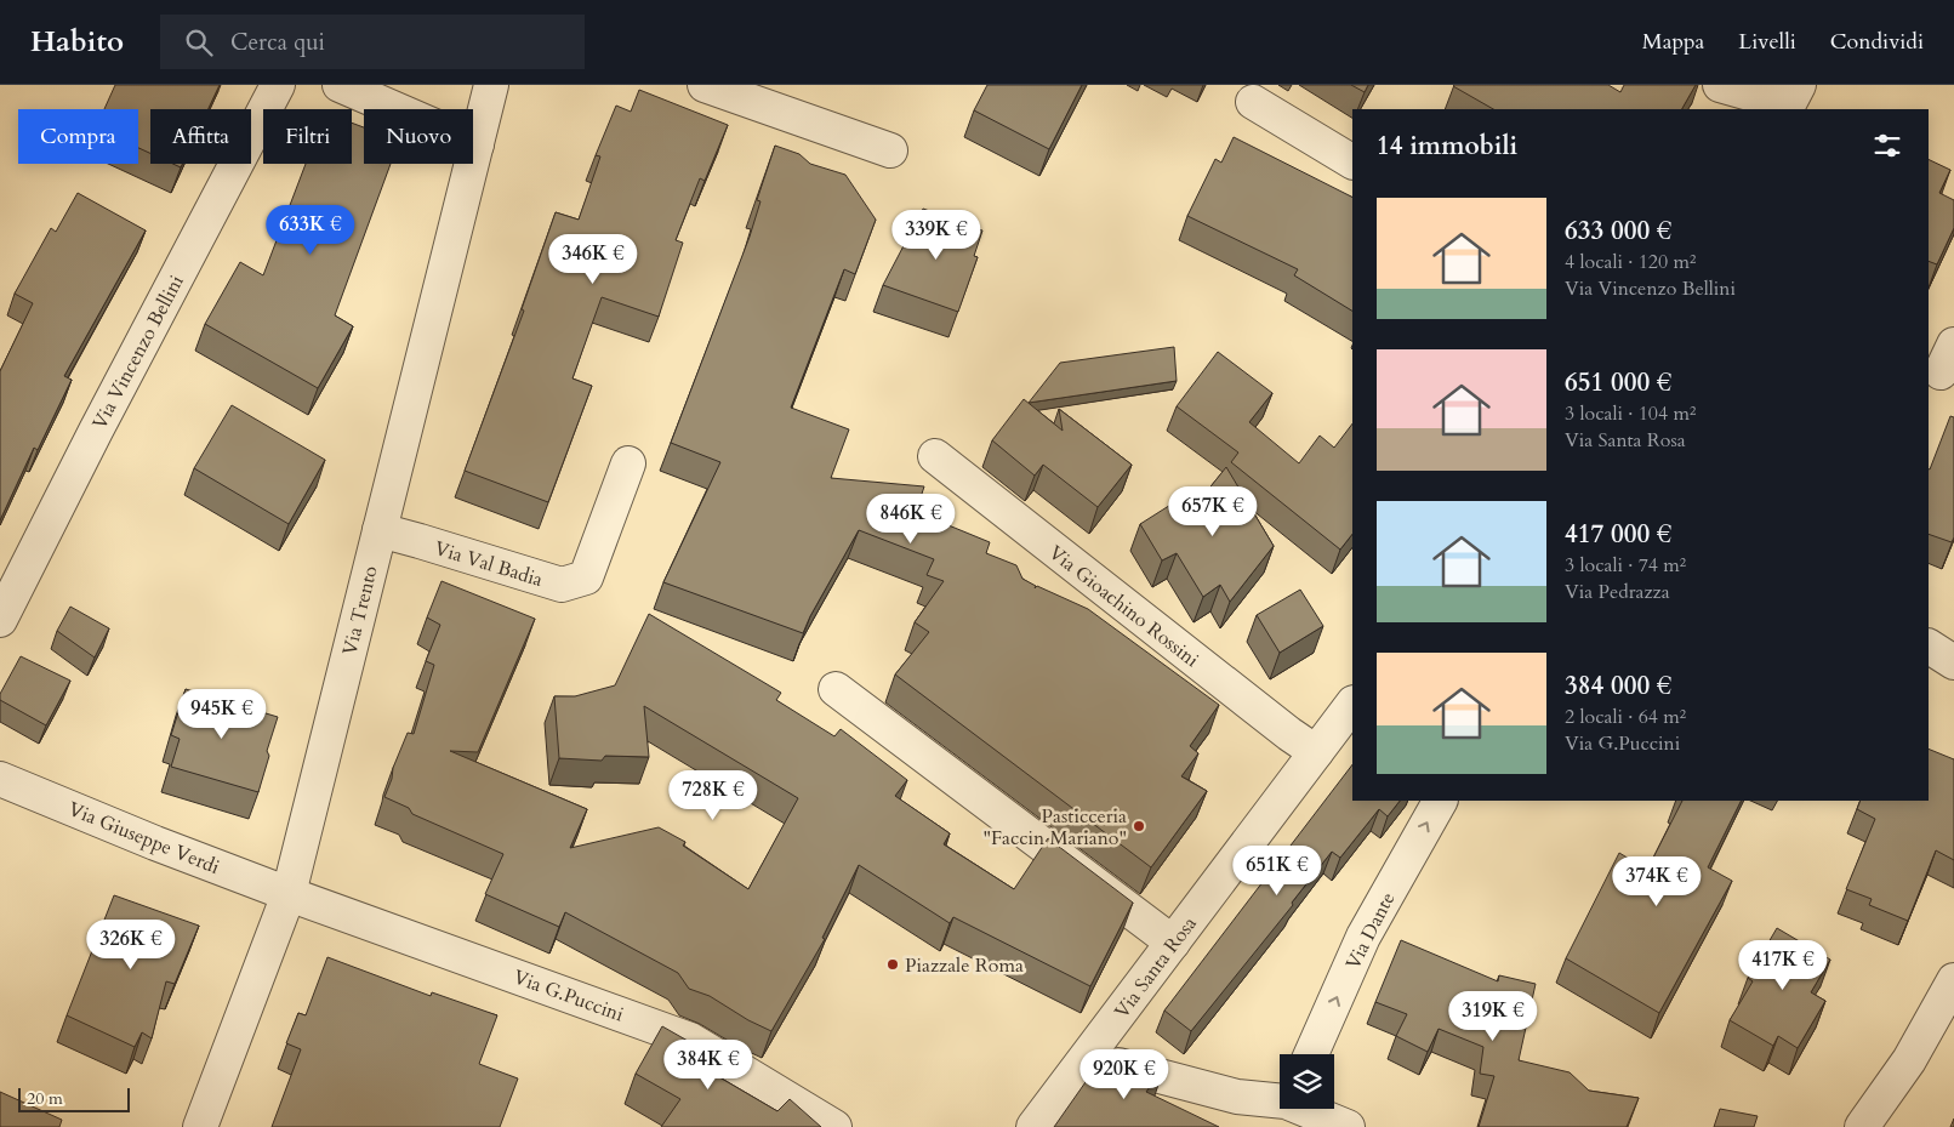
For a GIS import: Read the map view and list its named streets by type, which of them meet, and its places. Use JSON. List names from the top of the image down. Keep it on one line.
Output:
{"streets":{"street":["Via Vincenzo Bellini","Via Val Badia","Via Gioachino Rossini","Via Trento","Via Giuseppe Verdi","Via Dante","Via Santa Rosa","Via G.Puccini"]},"crossings":[["Via Val Badia","Via Trento"],["Via Gioachino Rossini","Via Santa Rosa"],["Via Trento","Via Giuseppe Verdi"],["Via Trento","Via G.Puccini"],["Via Giuseppe Verdi","Via G.Puccini"]],"one_way":["Via Dante"],"places":["Pasticceria \"Faccin Mariano\"","Piazzale Roma"],"scale_bar":"20 m","page":{"header":"Habito","search":"Cerca qui","nav":["Mappa","Livelli","Condividi"],"chip":["Compra","Affitta","Filtri","Nuovo"],"heading":"14 immobili","list":[{"name":"633 000 €","note":"4 locali · 120 m² · Via Vincenzo Bellini"},{"name":"651 000 €","note":"3 locali · 104 m² · Via Santa Rosa"},{"name":"417 000 €","note":"3 locali · 74 m² · Via Pedrazza"},{"name":"384 000 €","note":"2 locali · 64 m² · Via G.Puccini"}],"price":["633K €","339K €","346K €","657K €","846K €","945K €","728K €","651K €","374K €","326K €","417K €","319K €","384K €","920K €"],"scale":"20 m"}}
